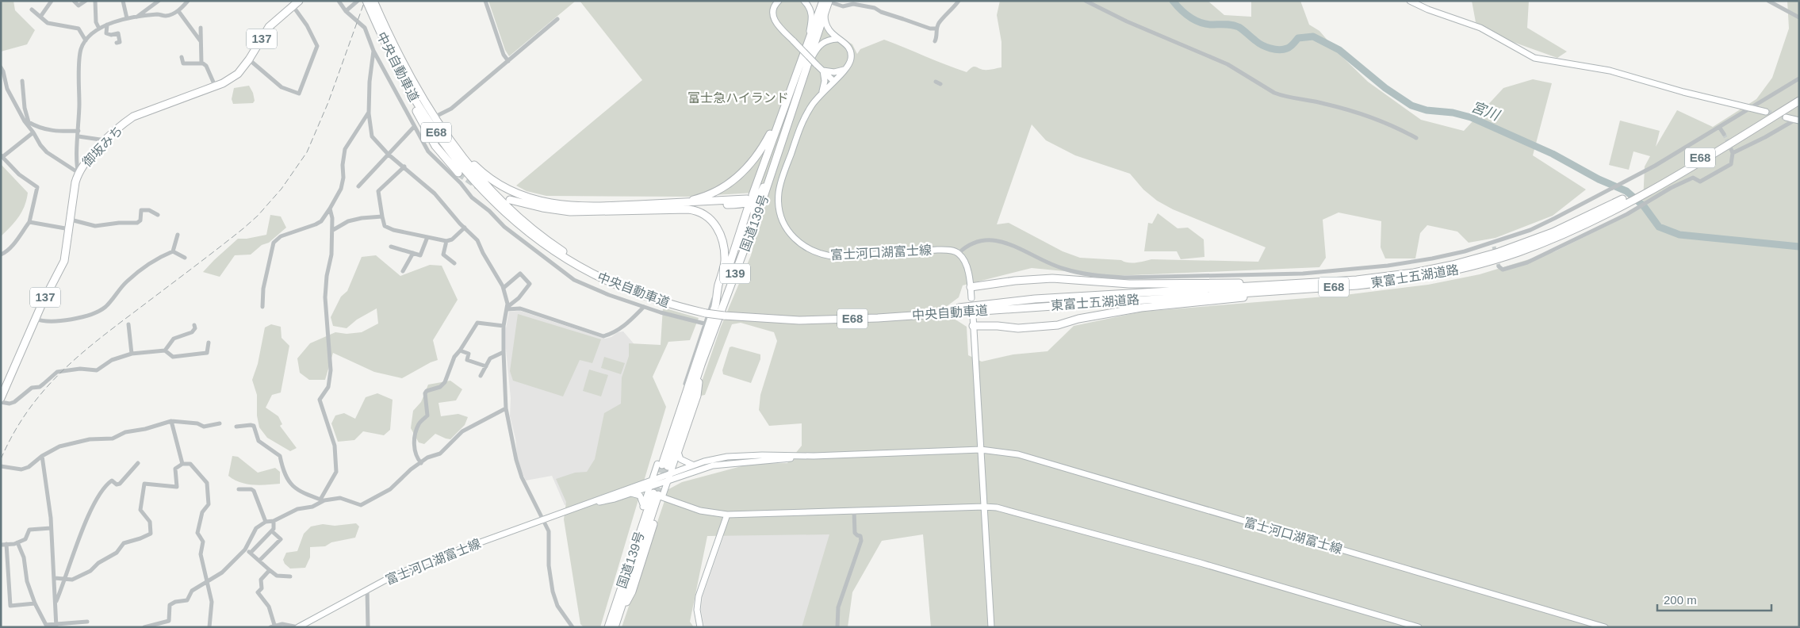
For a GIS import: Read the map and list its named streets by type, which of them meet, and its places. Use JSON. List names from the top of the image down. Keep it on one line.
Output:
{"streets":{"highway":["137","中央自動車道","E68","御坂みち","国道139号","139","東富士五湖道路"],"main road":["富士河口湖富士線"]},"crossings":[["中央自動車道","東富士五湖道路"],["E68","東富士五湖道路"],["国道139号","富士河口湖富士線"]],"water":["宮川"],"parks":["富士急ハイランド"],"scale_bar":"200 m"}
